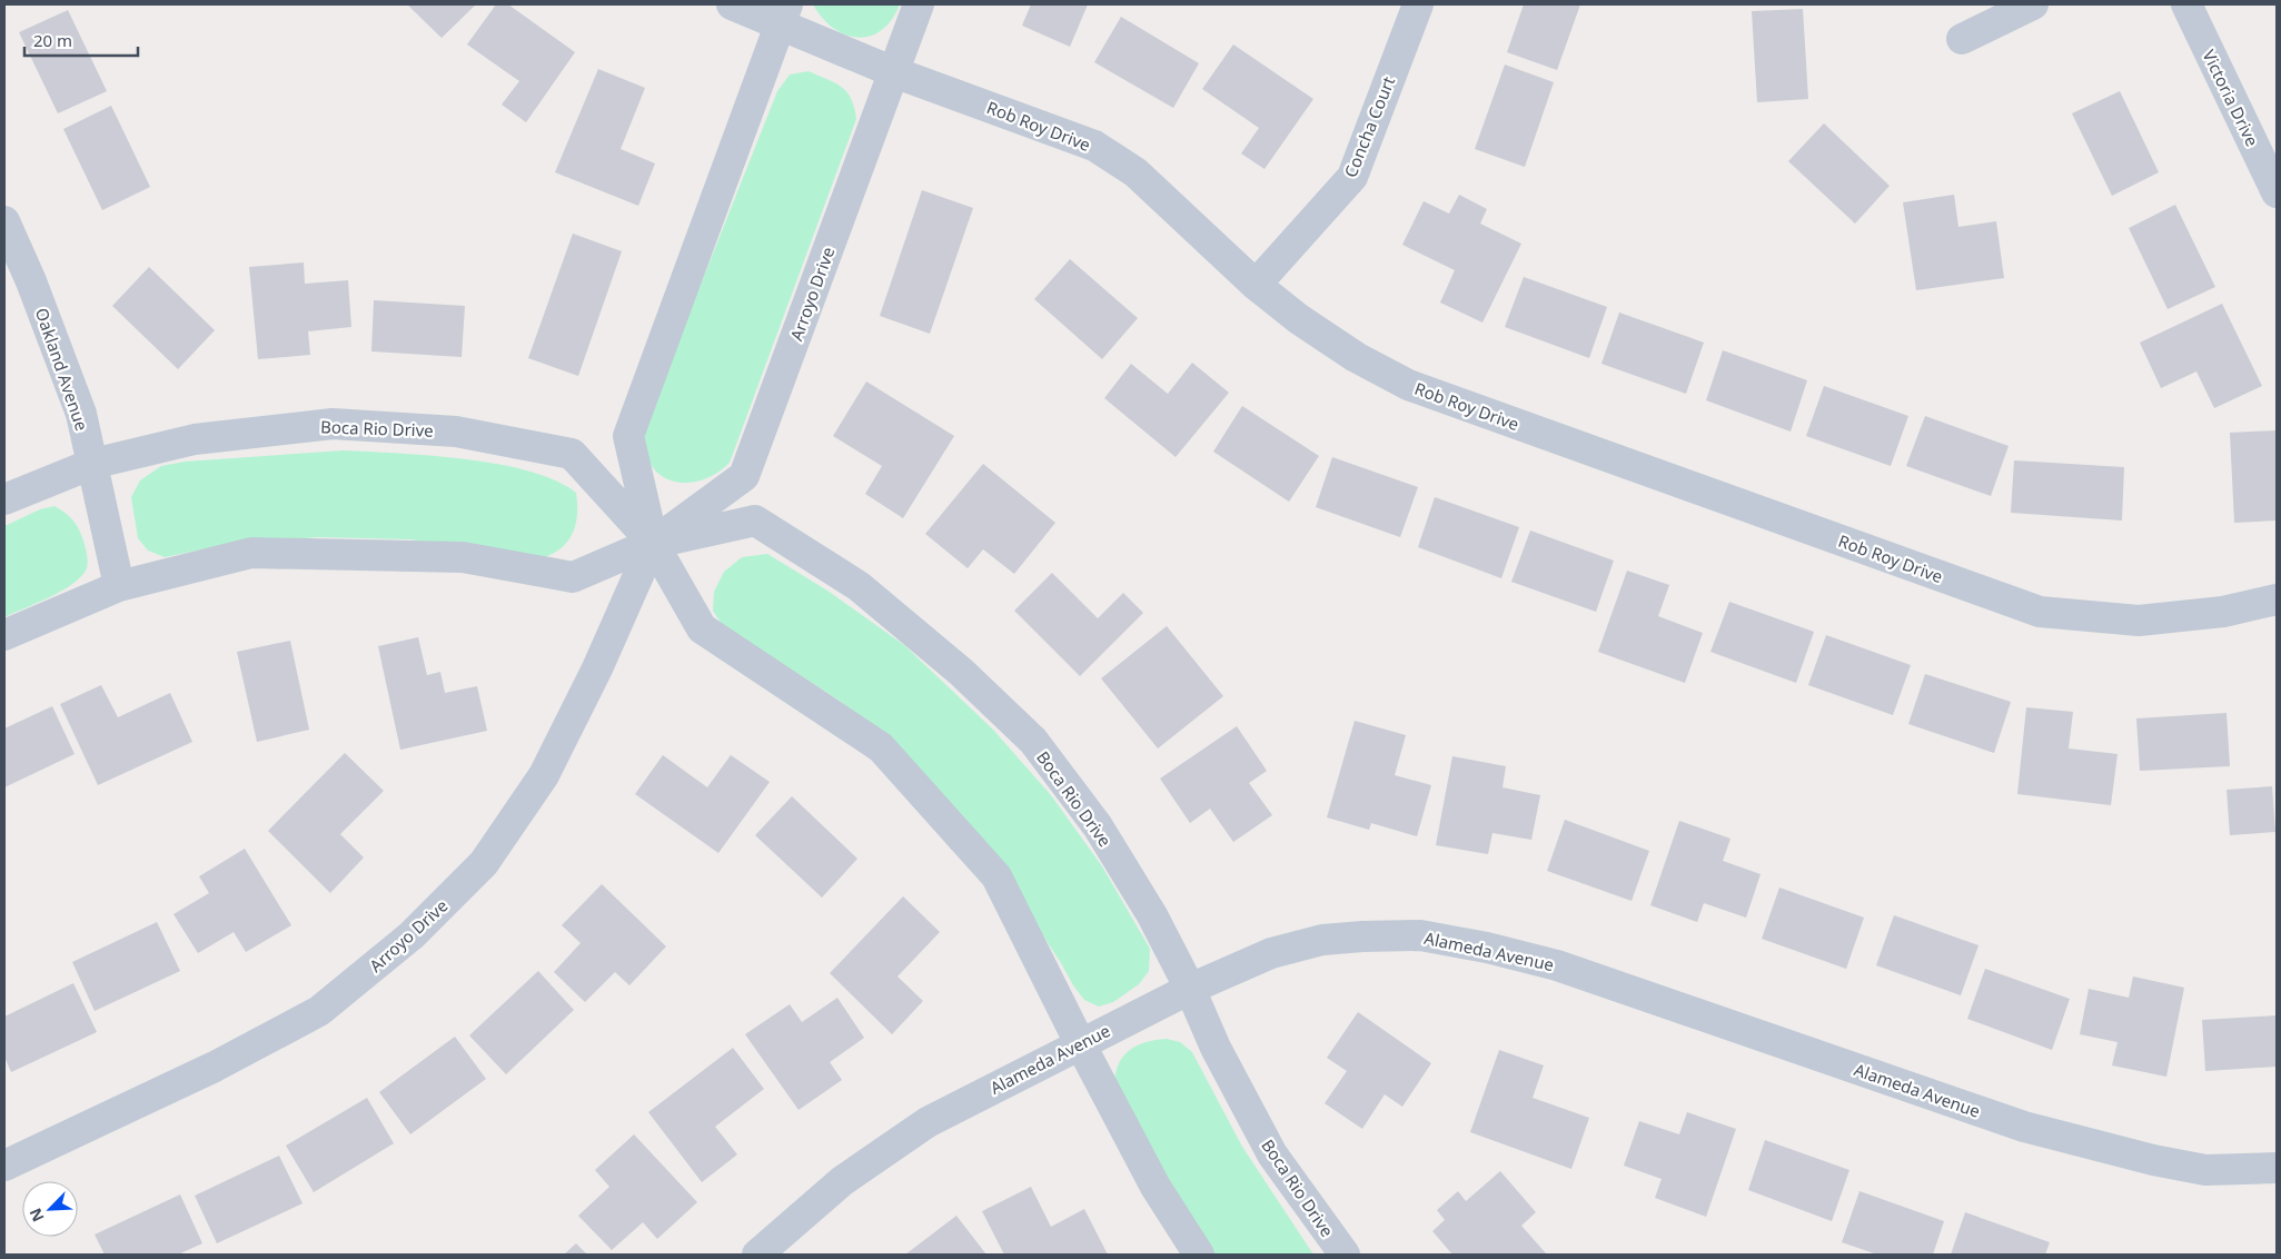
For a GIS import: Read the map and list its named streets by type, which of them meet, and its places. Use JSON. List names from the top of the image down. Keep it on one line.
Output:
{"streets":{"street":["Victoria Drive","Rob Roy Drive","Concha Court","Arroyo Drive","Oakland Avenue","Boca Rio Drive","Alameda Avenue"]},"crossings":[["Rob Roy Drive","Concha Court"],["Rob Roy Drive","Arroyo Drive"],["Arroyo Drive","Boca Rio Drive"],["Oakland Avenue","Boca Rio Drive"],["Boca Rio Drive","Alameda Avenue"]],"scale_bar":"20 m","north":"bottom left"}
